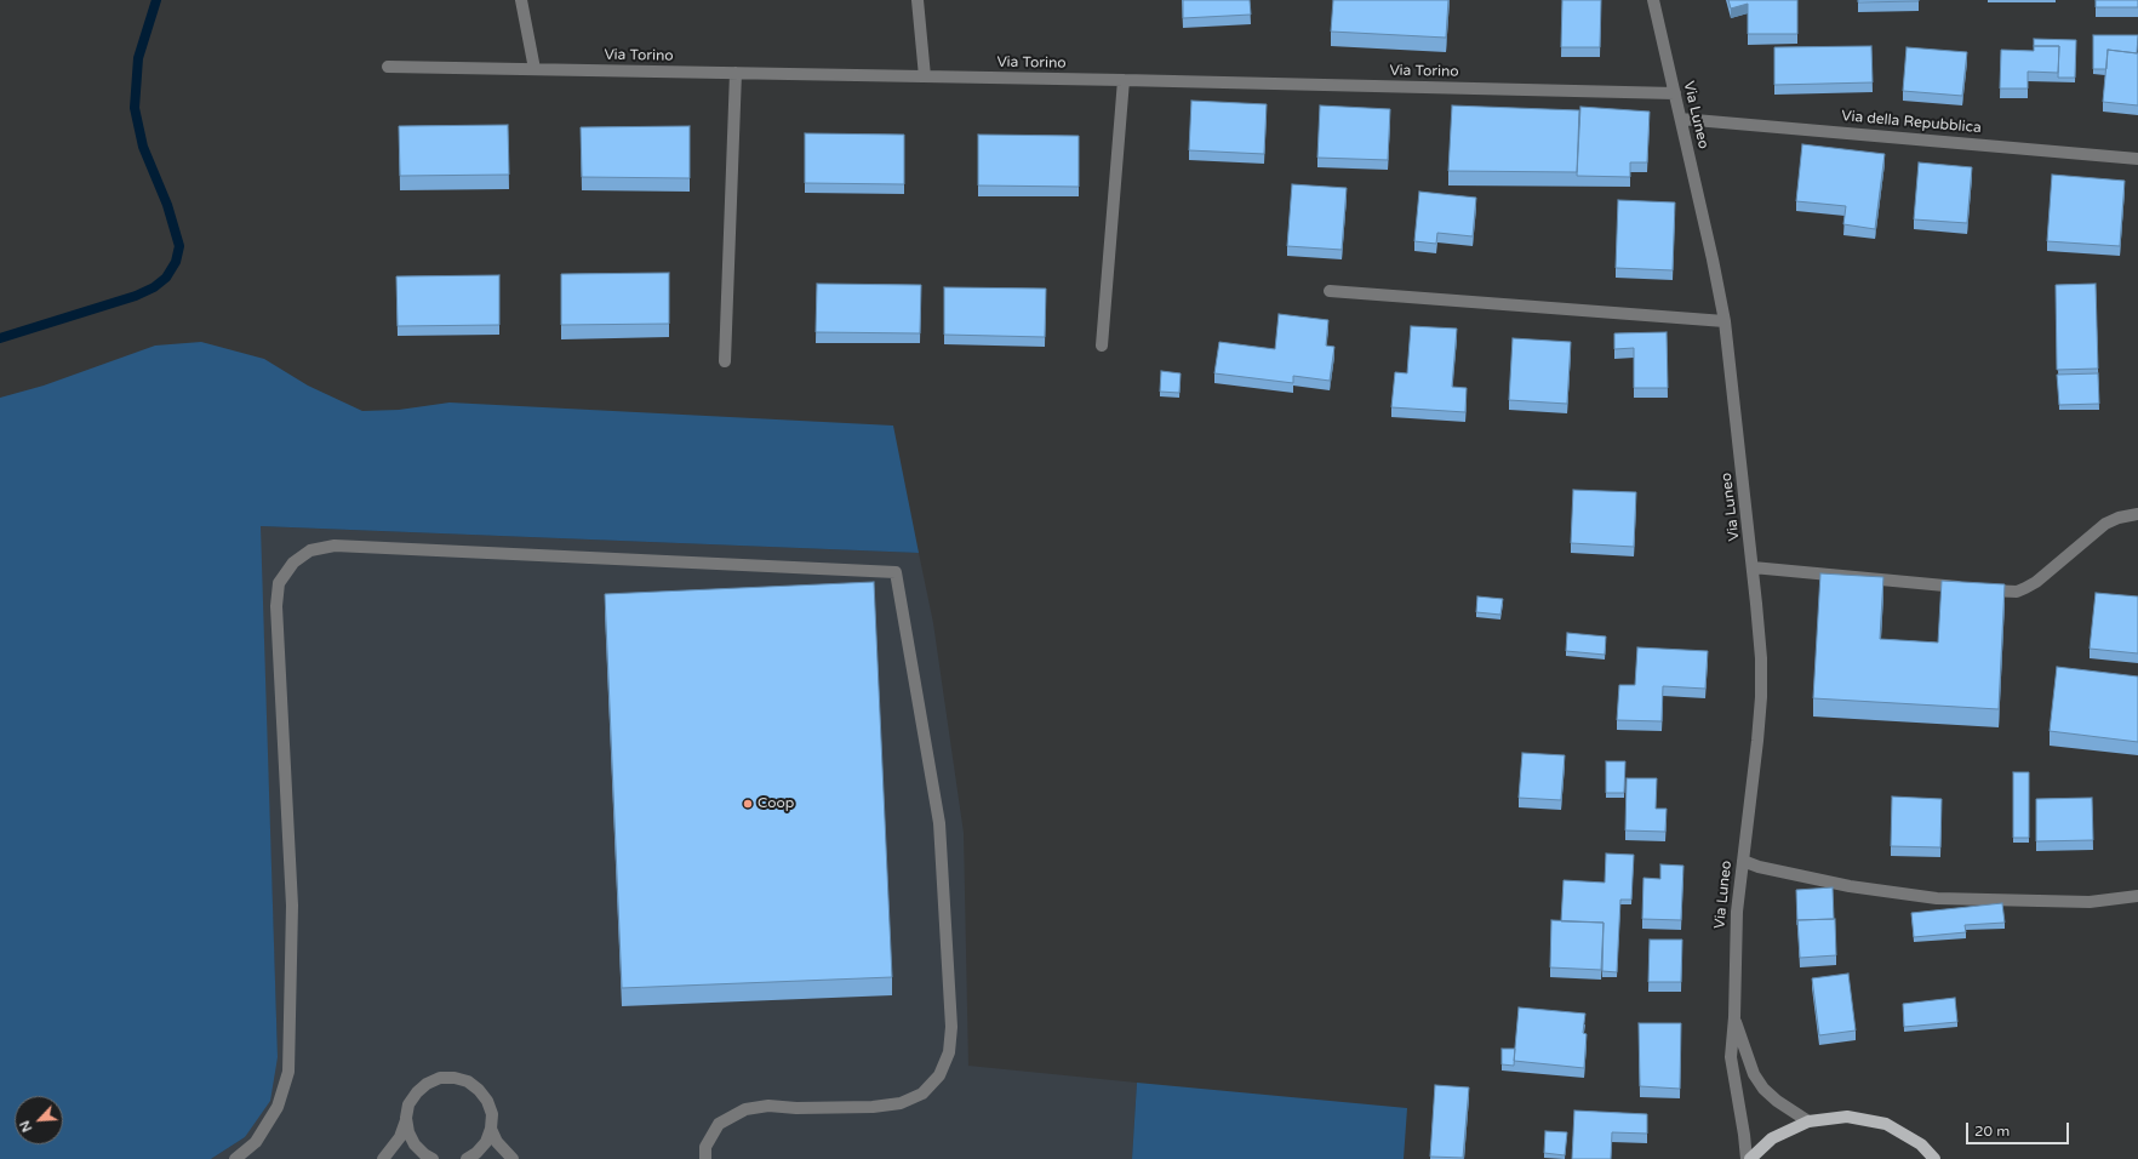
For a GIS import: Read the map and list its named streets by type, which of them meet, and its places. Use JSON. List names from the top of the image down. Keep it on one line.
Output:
{"streets":{"street":["Via Torino","Via Luneo","Via della Repubblica"]},"crossings":[["Via Torino","Via Luneo"],["Via Luneo","Via della Repubblica"]],"places":["Coop"],"scale_bar":"20 m","north":"bottom left"}
